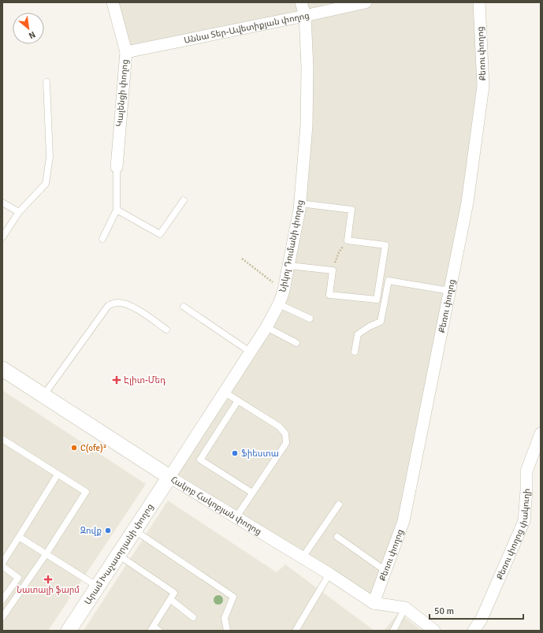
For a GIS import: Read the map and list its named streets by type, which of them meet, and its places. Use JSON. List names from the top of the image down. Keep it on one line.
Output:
{"streets":{"street":["Աննա Տեր-Ավետիքյան փողոց","Քեռու փողոց","Կալենցի փողոց","Նիկոլ Դումանի փողոց","Հակոբ Հակոբյան փողոց","Քեռու փողոց փակուղի","Արամ Խաչատրյանի փողոց"]},"crossings":[["Աննա Տեր-Ավետիքյան փողոց","Կալենցի փողոց"],["Աննա Տեր-Ավետիքյան փողոց","Նիկոլ Դումանի փողոց"],["Քեռու փողոց","Հակոբ Հակոբյան փողոց"],["Նիկոլ Դումանի փողոց","Հակոբ Հակոբյան փողոց"],["Նիկոլ Դումանի փողոց","Արամ Խաչատրյանի փողոց"],["Հակոբ Հակոբյան փողոց","Արամ Խաչատրյանի փողոց"]],"places":{"health":["Էլիտ-Մեդ","Նատալի ֆարմ"],"other":["C(ofe)²","Ֆիեստա","Զովք"]},"scale_bar":"50 m","north":"bottom right"}
